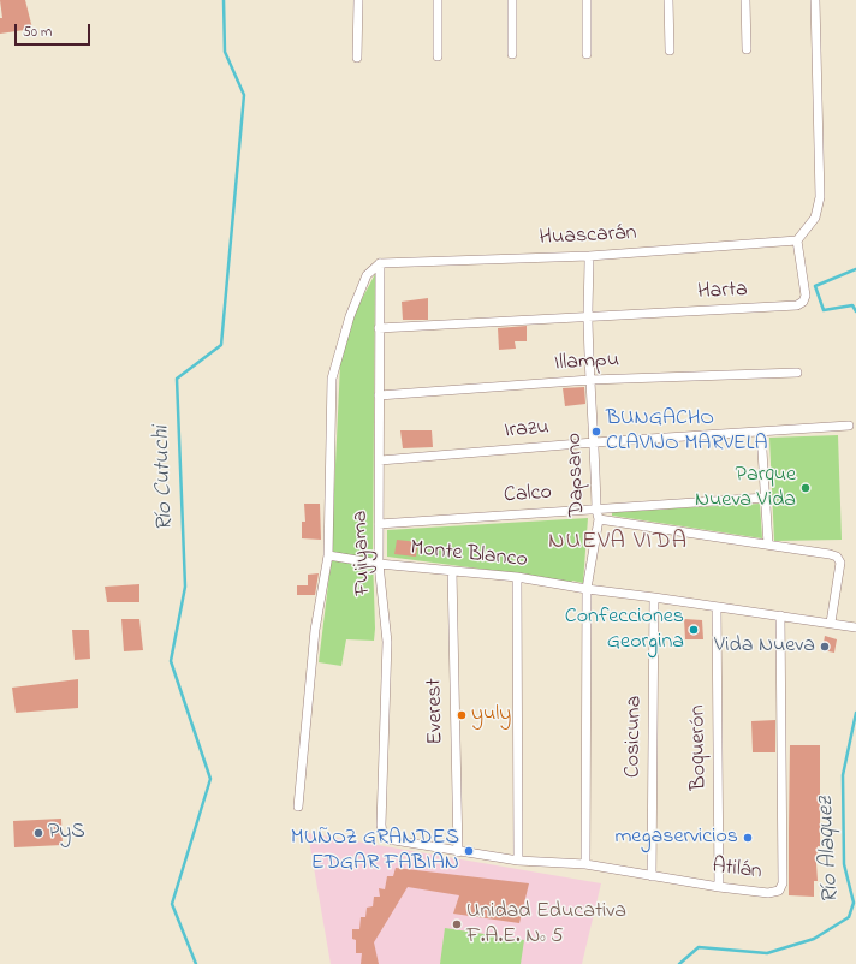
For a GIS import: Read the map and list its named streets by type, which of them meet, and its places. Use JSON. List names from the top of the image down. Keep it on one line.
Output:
{"streets":{"street":["Huascarán","Harta","Illampu","Irazu","Dapsano","Calco","Fujiyama","Monte Blanco","Everest","Cosicuna","Boquerón","Atilán"]},"crossings":[["Huascarán","Harta"],["Huascarán","Dapsano"],["Huascarán","Fujiyama"],["Harta","Dapsano"],["Harta","Fujiyama"],["Illampu","Dapsano"],["Illampu","Fujiyama"],["Irazu","Dapsano"],["Irazu","Fujiyama"],["Dapsano","Calco"],["Dapsano","Monte Blanco"],["Dapsano","Atilán"],["Calco","Fujiyama"],["Fujiyama","Monte Blanco"],["Fujiyama","Atilán"],["Monte Blanco","Everest"],["Monte Blanco","Cosicuna"],["Monte Blanco","Boquerón"],["Monte Blanco","Atilán"],["Everest","Atilán"],["Cosicuna","Atilán"],["Boquerón","Atilán"]],"districts":["NUEVA VIDA"],"water":["Río Cutuchi","Río Alaquez"],"places":["BUNGACHO CLAVIJO MARVELA","Parque Nueva Vida","Confecciones Georgina","Vida Nueva","yuly","PyS","megaservicios","MUÑOZ GRANDES EDGAR FABIAN","Unidad Educativa F.A.E. Nº 5"],"scale_bar":"50 m"}
